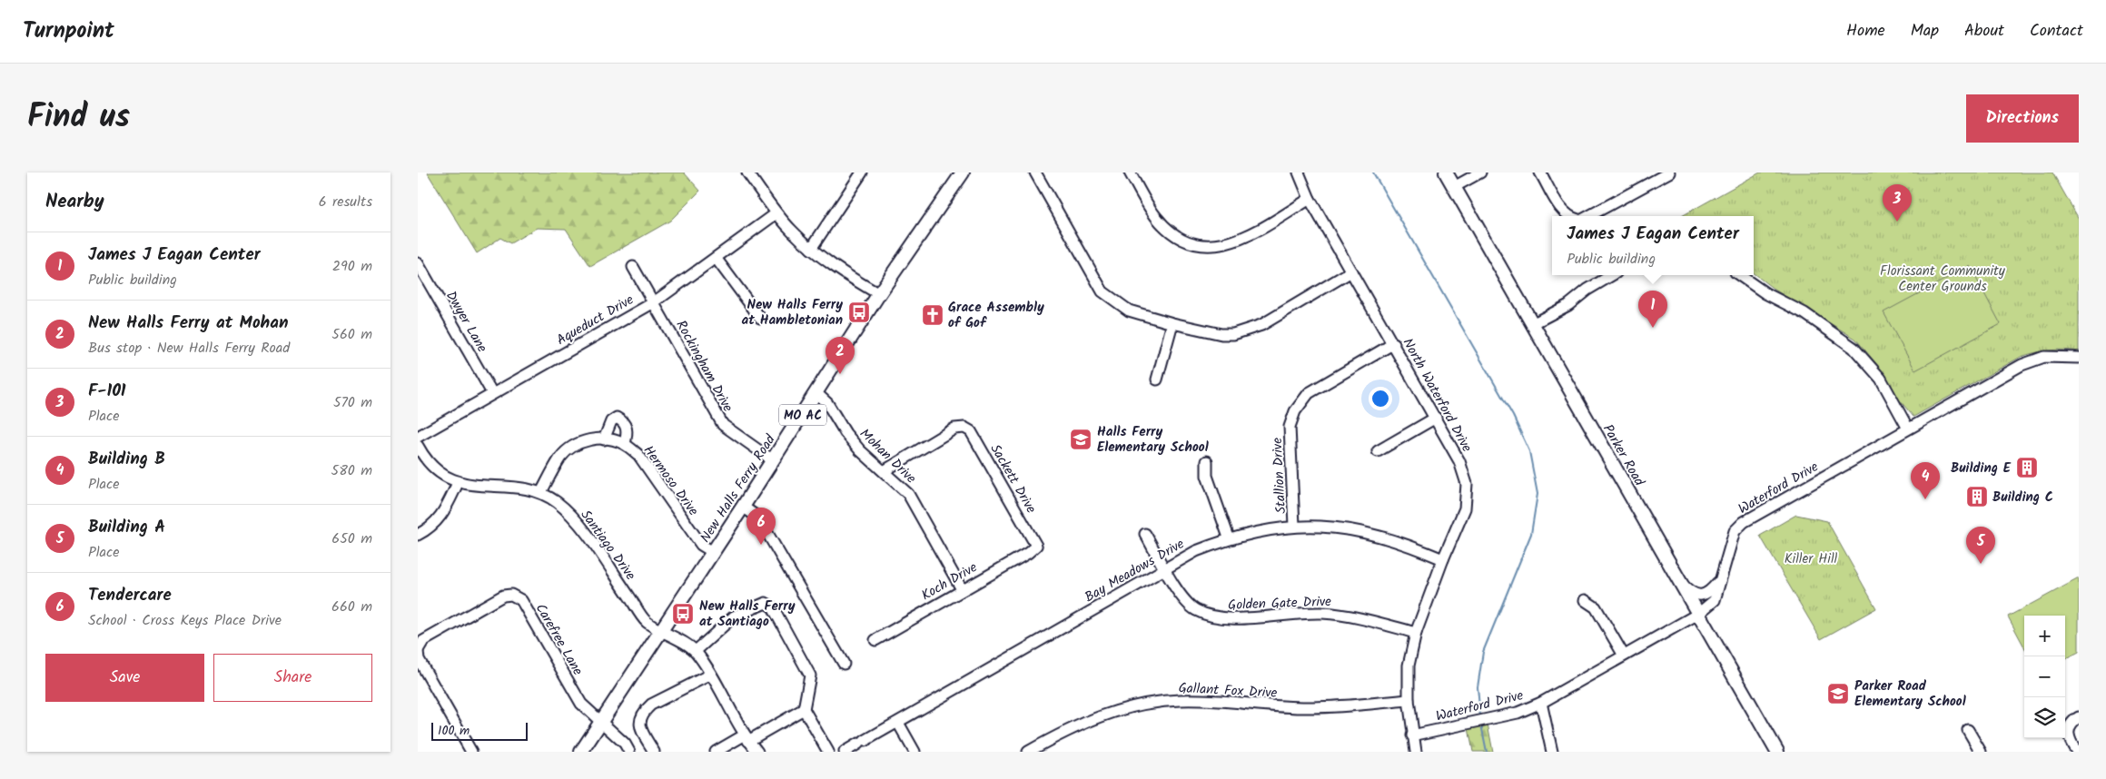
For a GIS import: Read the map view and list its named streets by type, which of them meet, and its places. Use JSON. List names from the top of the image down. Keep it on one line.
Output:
{"streets":{"main road":["MO AC","Parker Road","New Halls Ferry Road"],"street":["Aqueduct Drive","Dwyer Lane","Rockingham Drive","North Waterford Drive","Mohan Drive","Stallion Drive","Sackett Drive","Hermoso Drive","Waterford Drive","Santiago Drive","Bay Meadows Drive","Koch Drive","Golden Gate Drive","Carefree Lane","Gallant Fox Drive"]},"crossings":[["Aqueduct Drive","Dwyer Lane"],["Aqueduct Drive","Rockingham Drive"],["Rockingham Drive","New Halls Ferry Road"],["North Waterford Drive","Stallion Drive"],["North Waterford Drive","Waterford Drive"],["North Waterford Drive","Bay Meadows Drive"],["North Waterford Drive","Golden Gate Drive"],["North Waterford Drive","Gallant Fox Drive"],["Parker Road","Waterford Drive"],["Mohan Drive","Sackett Drive"],["Mohan Drive","New Halls Ferry Road"],["Mohan Drive","Koch Drive"],["Stallion Drive","Bay Meadows Drive"],["Sackett Drive","Koch Drive"],["Hermoso Drive","New Halls Ferry Road"],["Hermoso Drive","Santiago Drive"],["New Halls Ferry Road","Santiago Drive"],["New Halls Ferry Road","Carefree Lane"],["Bay Meadows Drive","Golden Gate Drive"]],"parks":["Florissant Community Center Grounds","Killer Hill"],"places":{"bus stop":["New Halls Ferry at Hambletonian","New Halls Ferry at Santiago"],"church":["Grace Assembly of Gof"],"school or university":["Halls Ferry Elementary School","Parker Road Elementary School"],"building":["Building E","Building C"]},"scale_bar":"100 m","page":{"header":"Turnpoint","nav":["Home","Map","About","Contact"],"title":"Find us","buttons":["Directions",["Save","Share"]],"heading":["Nearby","6 results"],"pins":["3","1","2","4","6","5"],"popup":["James J Eagan Center","Public building"],"list":[{"mark":"1","name":"James J Eagan Center","note":"Public building","value":"290 m"},{"mark":"2","name":"New Halls Ferry at Mohan","note":"Bus stop · New Halls Ferry Road","value":"560 m"},{"mark":"3","name":"F-101","note":"Place","value":"570 m"},{"mark":"4","name":"Building B","note":"Place","value":"580 m"},{"mark":"5","name":"Building A","note":"Place","value":"650 m"},{"mark":"6","name":"Tendercare","note":"School · Cross Keys Place Drive","value":"660 m"}],"map_buttons":["+","−"],"scale":"100 m"}}
